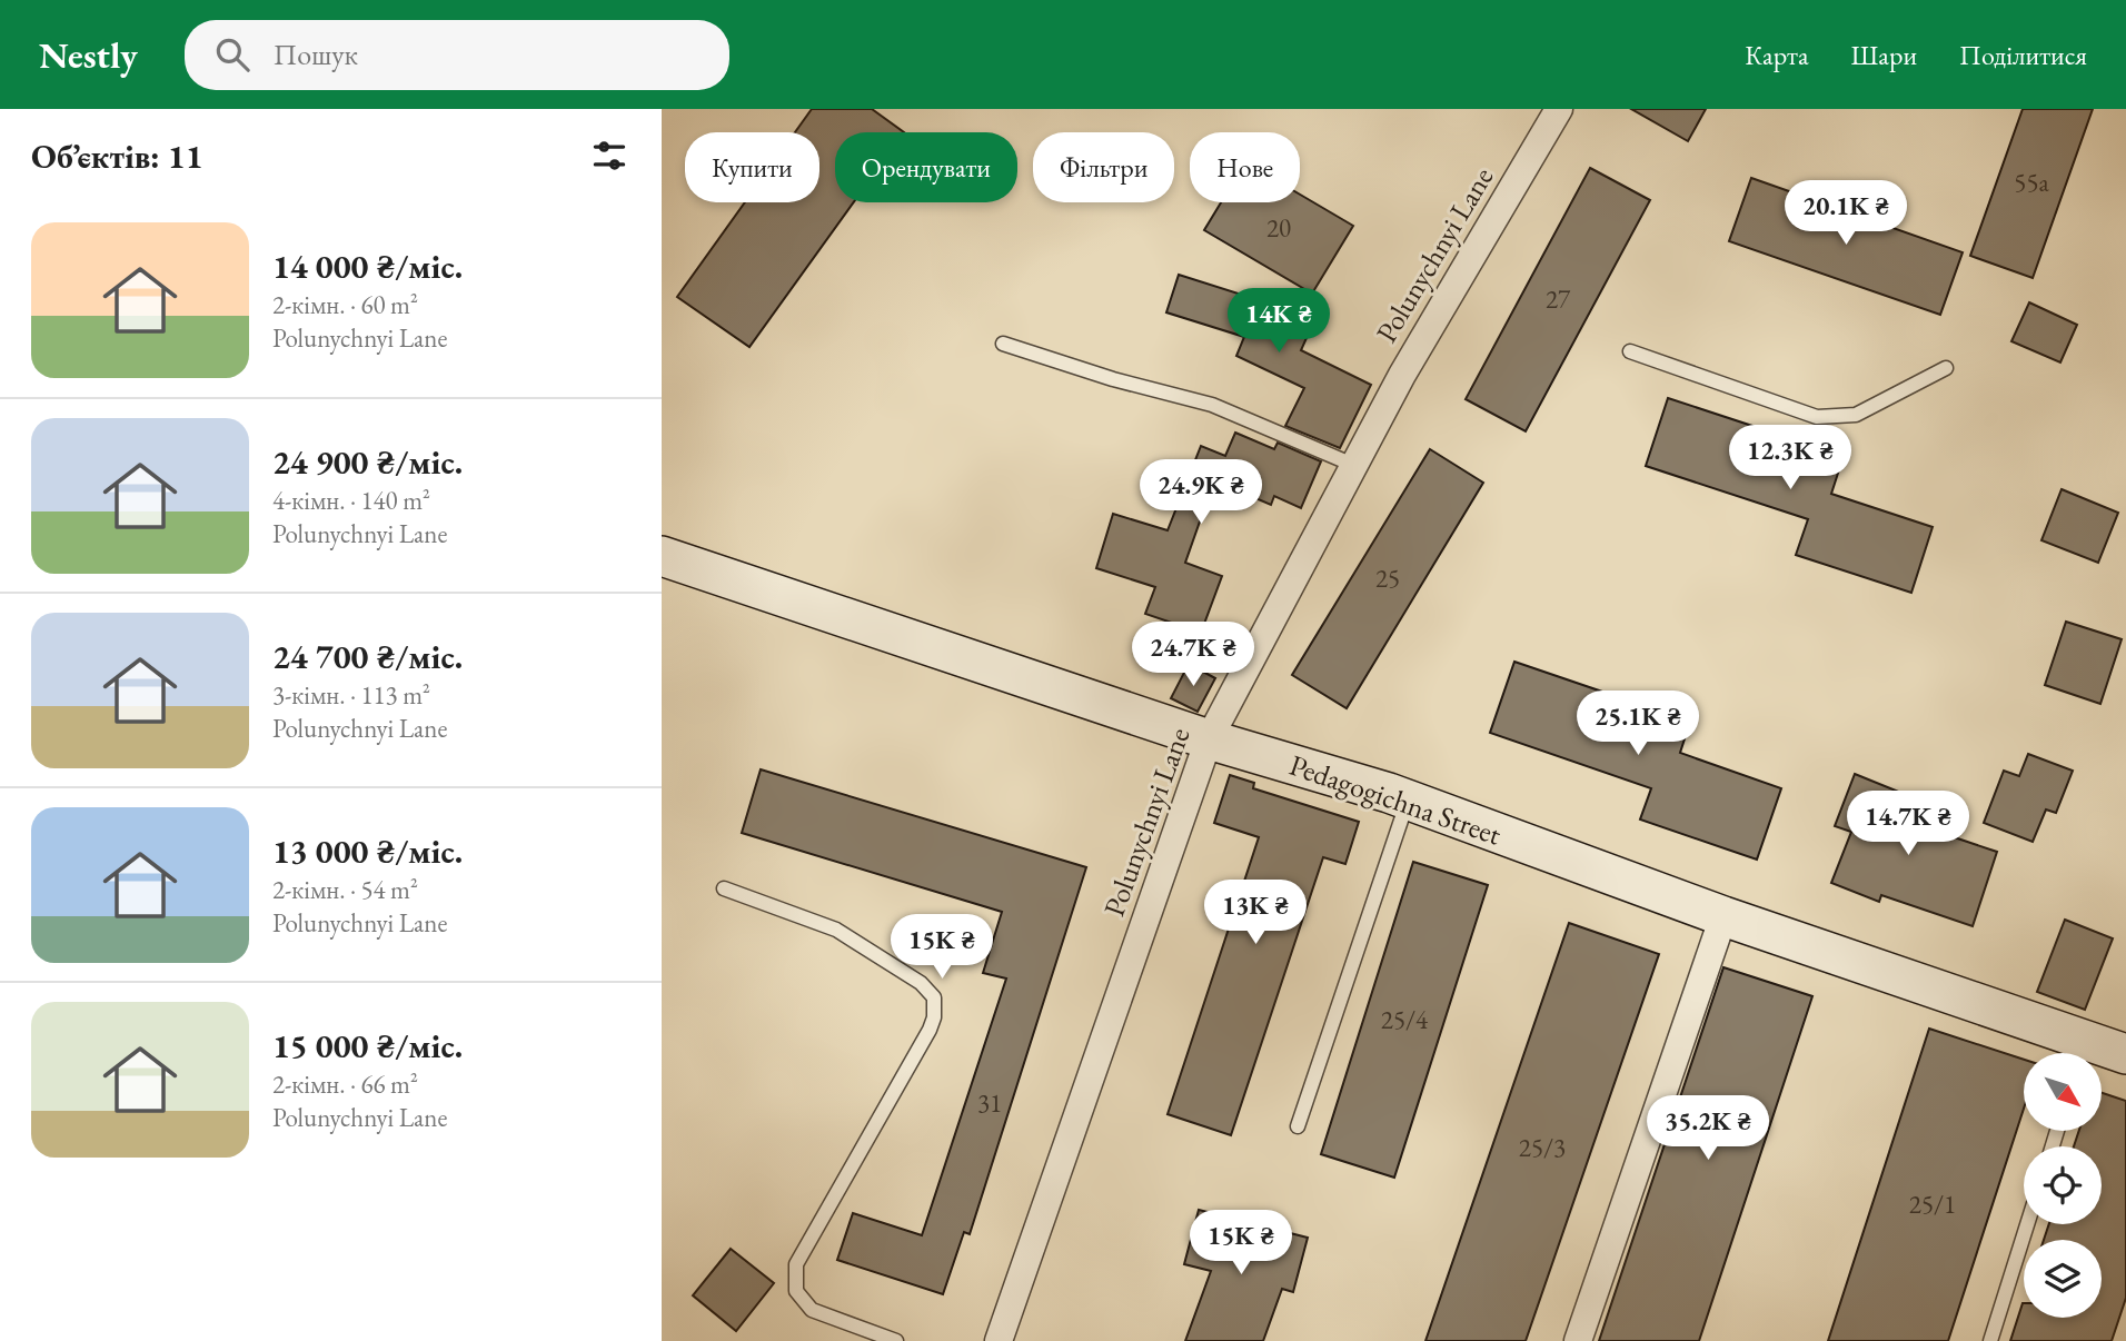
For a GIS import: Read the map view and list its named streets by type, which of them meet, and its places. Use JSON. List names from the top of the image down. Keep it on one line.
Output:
{"streets":{"street":["Polunychnyi Lane","Pedagogichna Street"]},"crossings":[["Polunychnyi Lane","Pedagogichna Street"]],"house_numbers":["55а","20","27","25","25/4","31","25/3","25/1"],"north":"bottom right","page":{"header":"Nestly","search":"Пошук","nav":["Карта","Шари","Поділитися"],"heading":"Об’єктів: 11","chip":["Купити","Орендувати","Фільтри","Нове"],"price":["20.1K ₴","14K ₴","12.3K ₴","24.9K ₴","24.7K ₴","25.1K ₴","14.7K ₴","13K ₴","15K ₴","35.2K ₴","15K ₴"],"list":[{"name":"14 000 ₴/міс.","note":"2-кімн. · 60 m² · Polunychnyi Lane"},{"name":"24 900 ₴/міс.","note":"4-кімн. · 140 m² · Polunychnyi Lane"},{"name":"24 700 ₴/міс.","note":"3-кімн. · 113 m² · Polunychnyi Lane"},{"name":"13 000 ₴/міс.","note":"2-кімн. · 54 m² · Polunychnyi Lane"},{"name":"15 000 ₴/міс.","note":"2-кімн. · 66 m² · Polunychnyi Lane"}]}}
